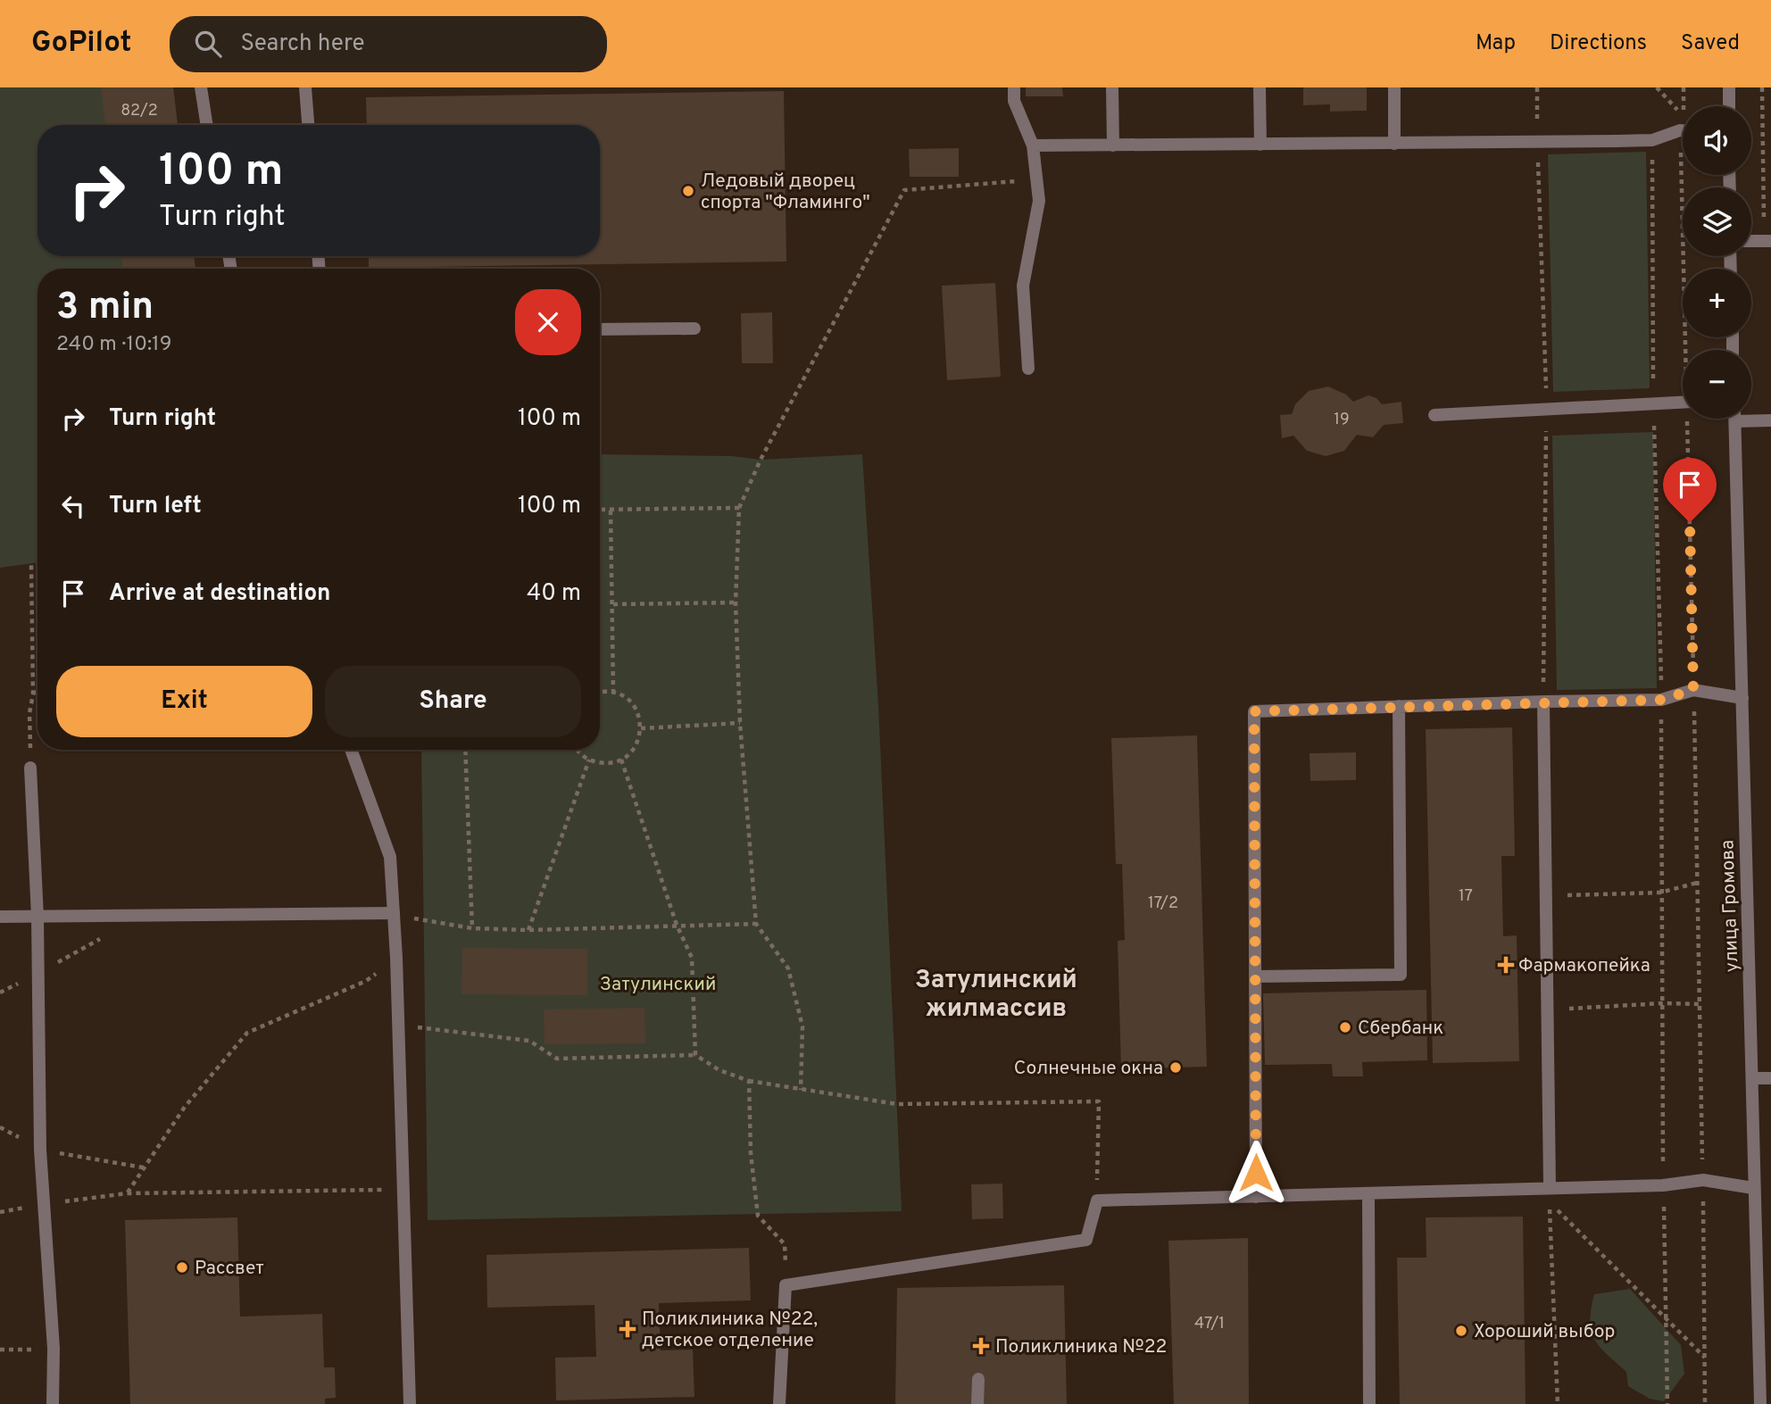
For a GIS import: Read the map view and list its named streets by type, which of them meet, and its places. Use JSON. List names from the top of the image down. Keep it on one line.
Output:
{"streets":{"street":["улица Громова"]},"districts":["Затулинский жилмассив"],"parks":["Затулинский"],"places":{"other":["Ледовый дворец спорта \"Фламинго\"","Сбербанк","Солнечные окна","Рассвет","Хороший выбор"],"health":["Фармакопейка","Поликлиника №22, детское отделение","Поликлиника №22"]},"house_numbers":["82/2","19","17","17/2","47/1"],"page":{"header":"GoPilot","search":"Search here","nav":["Map","Directions","Saved"],"map_buttons":["+","−"],"turn":["100 m","Turn right"],"heading":["3 min","240 m · 10:19"],"list":[{"name":"Turn right","value":"100 m"},{"name":"Turn left","value":"100 m"},{"name":"Arrive at destination","value":"40 m"}],"buttons":["Exit","Share"]}}
